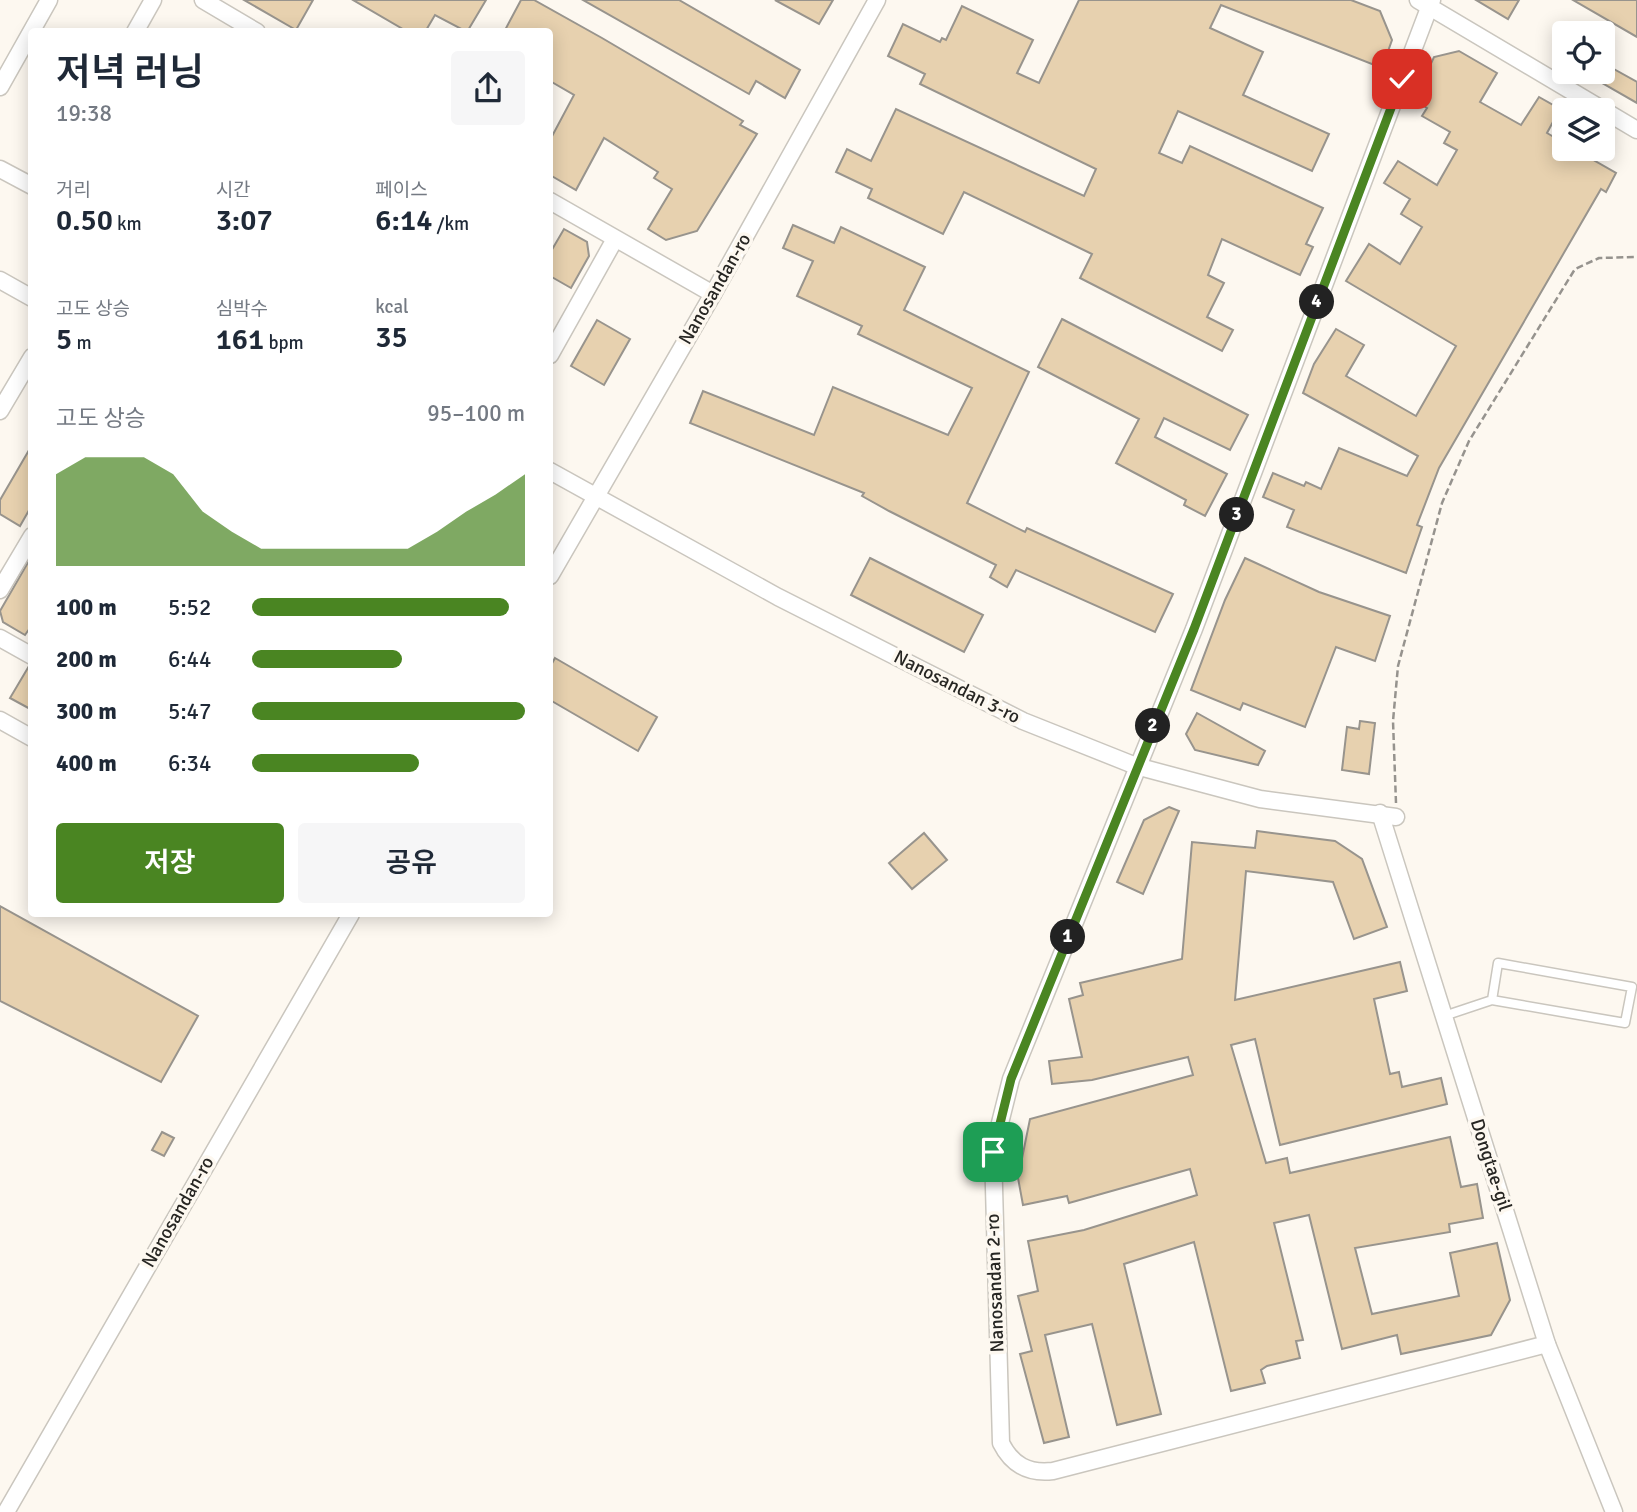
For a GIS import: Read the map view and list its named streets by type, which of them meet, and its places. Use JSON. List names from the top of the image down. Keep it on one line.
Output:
{"streets":{"street":["Nanosandan-ro","Nanosandan 3-ro","Dongtae-gil","Nanosandan 2-ro"]},"crossings":[["Nanosandan-ro","Nanosandan 3-ro"],["Nanosandan 3-ro","Dongtae-gil"],["Nanosandan 3-ro","Nanosandan 2-ro"],["Dongtae-gil","Nanosandan 2-ro"]],"page":{"heading":["저녁 러닝","19:38"],"stats":[["거리","0.50 km"],["시간","3:07"],["페이스","6:14 /km"],["고도 상승","5 m"],["심박수","161 bpm"],["kcal","35"]],"pins":["4","3","2","1"],"chart":["고도 상승","95–100 m"],"list":[{"name":"100 m","note":"5:52"},{"name":"200 m","note":"6:44"},{"name":"300 m","note":"5:47"},{"name":"400 m","note":"6:34"}],"buttons":["저장","공유"]}}
